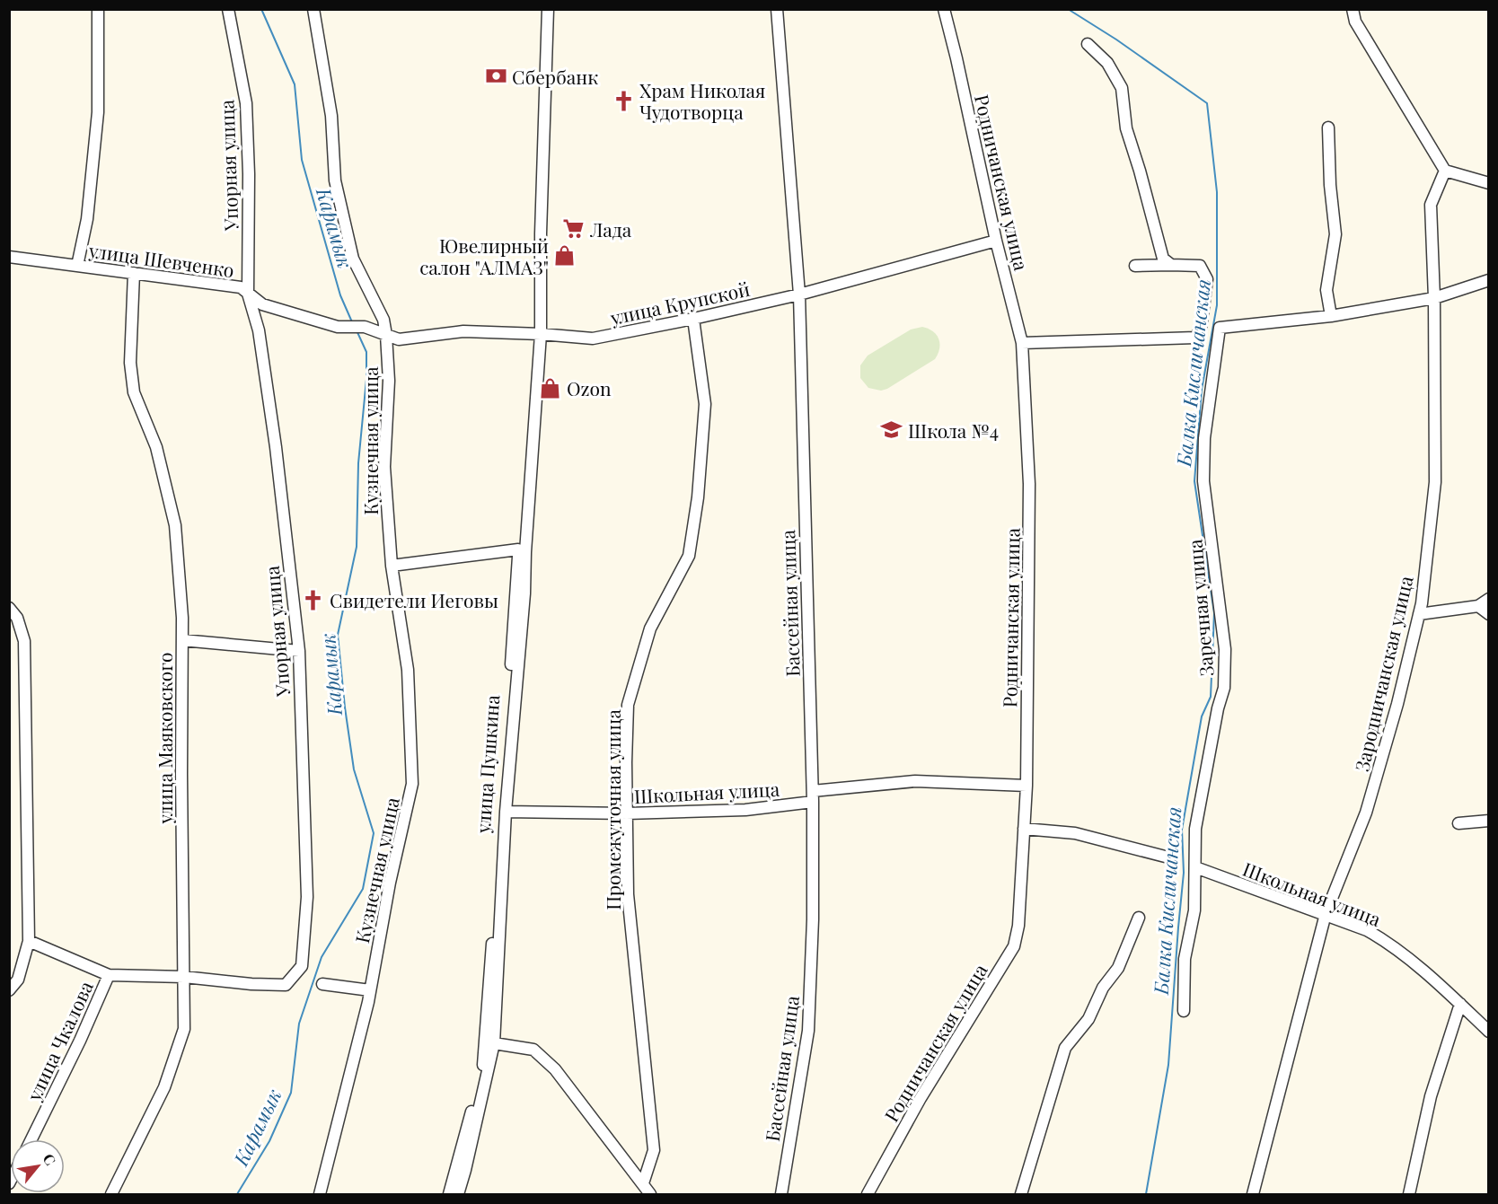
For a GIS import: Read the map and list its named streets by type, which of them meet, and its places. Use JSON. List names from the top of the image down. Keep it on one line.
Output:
{"streets":{"street":["Упорная улица","Родничанская улица","улица Шевченко","улица Крупской","Кузнечная улица","Бассейная улица","Заречная улица","Зародничанская улица","улица Маяковского","улица Пушкина","Школьная улица","Промежуточная улица","улица Чкалова"]},"crossings":[["Упорная улица","улица Шевченко"],["Упорная улица","улица Маяковского"],["Упорная улица","улица Чкалова"],["Родничанская улица","улица Крупской"],["Родничанская улица","Школьная улица"],["улица Шевченко","улица Крупской"],["улица Шевченко","улица Маяковского"],["улица Крупской","Кузнечная улица"],["улица Крупской","Бассейная улица"],["улица Крупской","улица Пушкина"],["улица Крупской","Промежуточная улица"],["Бассейная улица","Школьная улица"],["Заречная улица","Школьная улица"],["Зародничанская улица","Школьная улица"],["улица Пушкина","Школьная улица"],["Школьная улица","Промежуточная улица"]],"water":["Карамык","Балка Кисличанская"],"places":{"bank":["Сбербанк"],"church":["Храм Николая Чудотворца","Свидетели Иеговы"],"supermarket":["Лада"],"shop":["Ювелирный салон \"АЛМАЗ\"","Ozon"],"school or university":["Школа №4"]},"north":"top right"}
